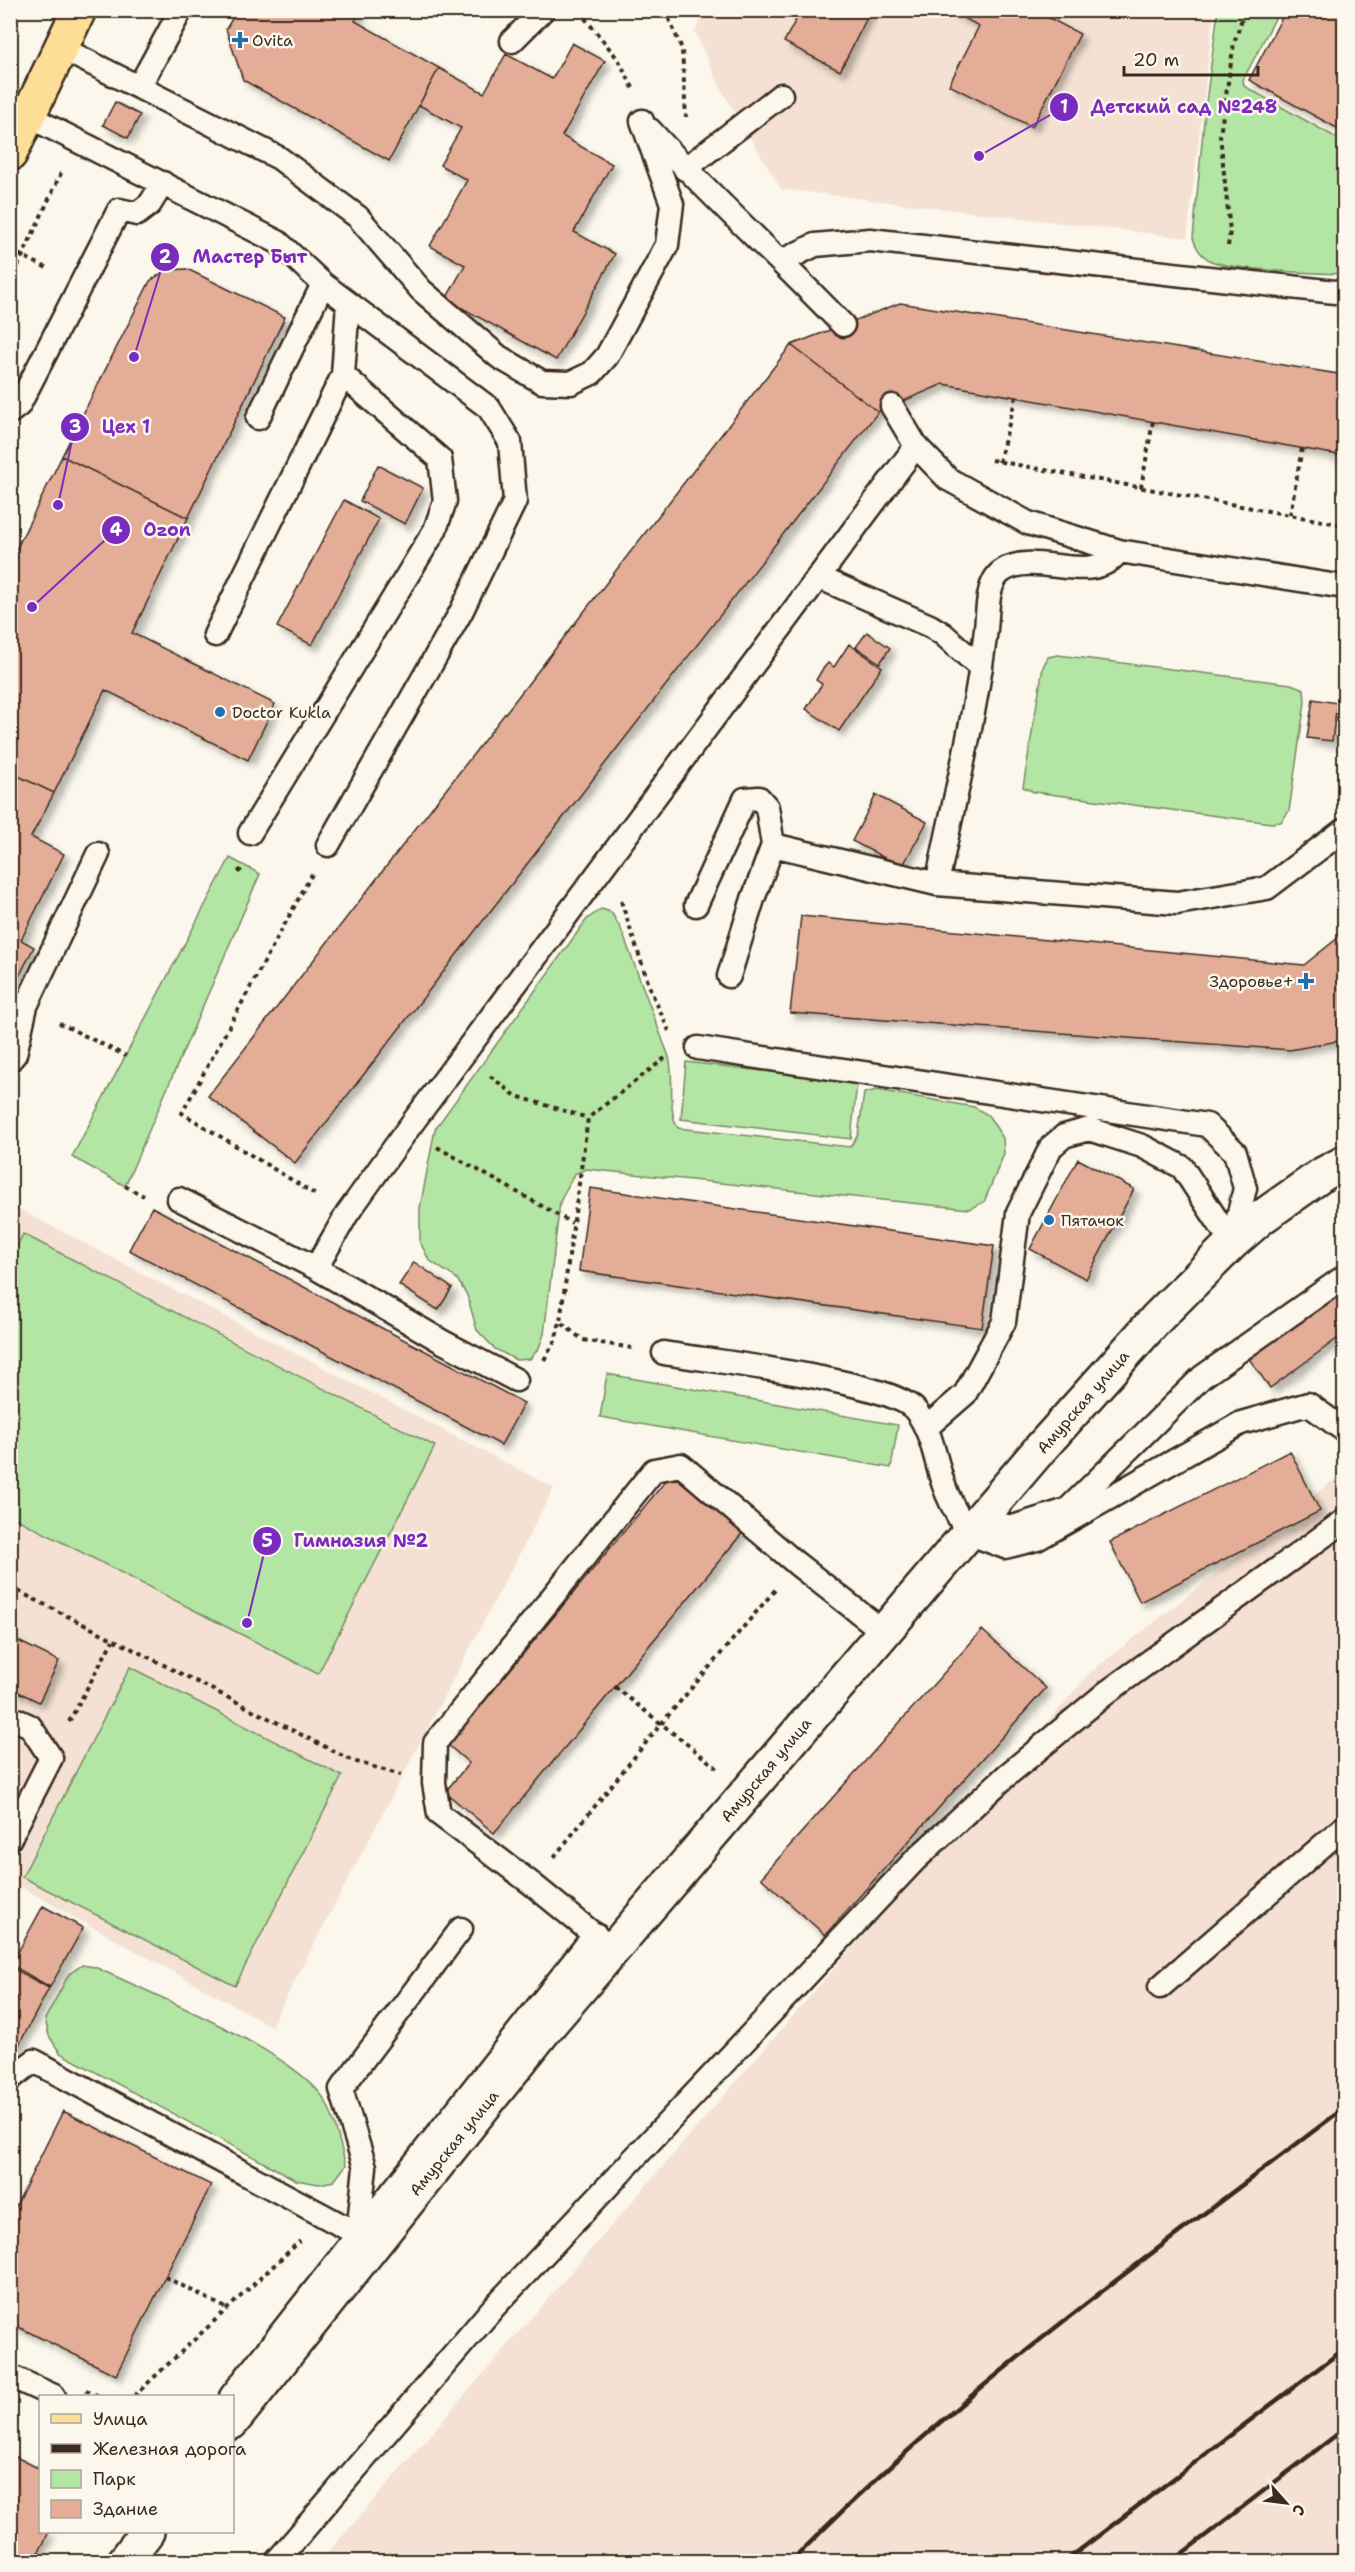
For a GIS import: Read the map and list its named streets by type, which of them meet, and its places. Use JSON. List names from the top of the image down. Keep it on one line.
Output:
{"streets":{"street":["Амурская улица"]},"places":{"health":["Ovita","Здоровье+"],"other":["Детский сад №248","Мастер Быт","Цех 1","Ozon","Doctor Kukla","Пятачок","Гимназия №2"]},"legend":["Улица","Железная дорога","Парк","Здание"],"scale_bar":"20 m","north":"bottom right"}
